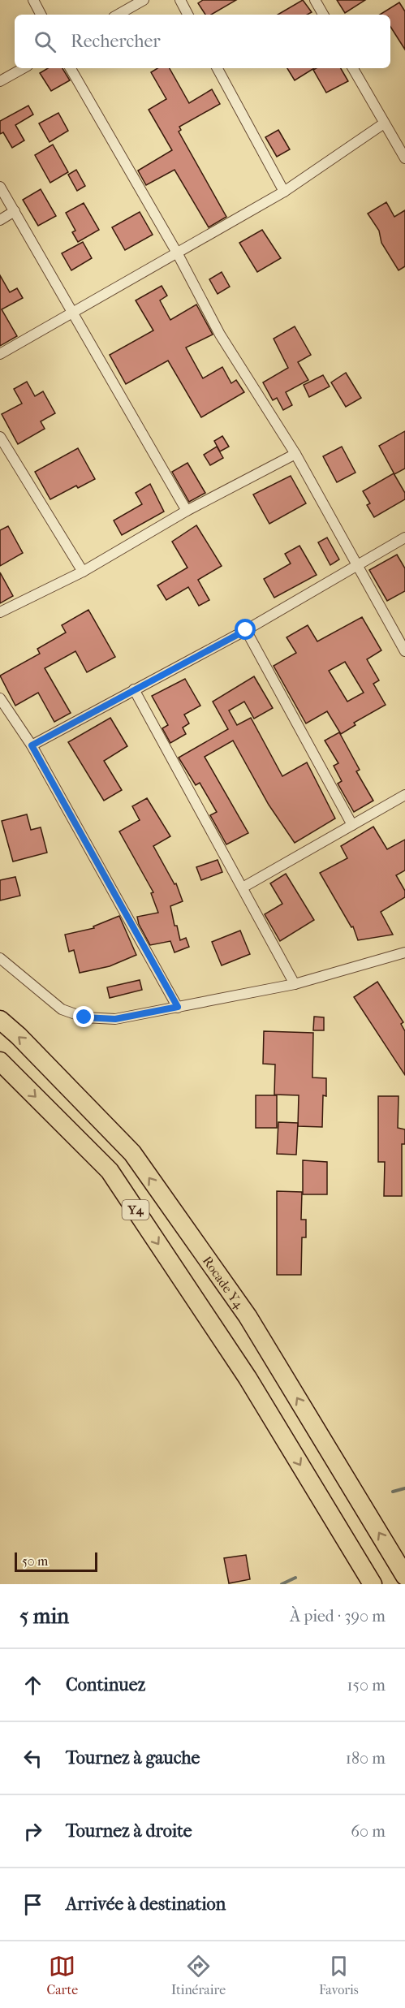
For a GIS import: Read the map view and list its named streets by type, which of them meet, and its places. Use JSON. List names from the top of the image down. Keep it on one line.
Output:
{"streets":{"highway":["Y4","Rocade Y4"]},"scale_bar":"50 m","page":{"search":"Rechercher","scale":"50 m","heading":["5 min","À pied · 390 m"],"list":[["Continuez","150 m"],["Tournez à gauche","180 m"],["Tournez à droite","60 m"],"Arrivée à destination"],"nav":["Carte","Itinéraire","Favoris"]}}
